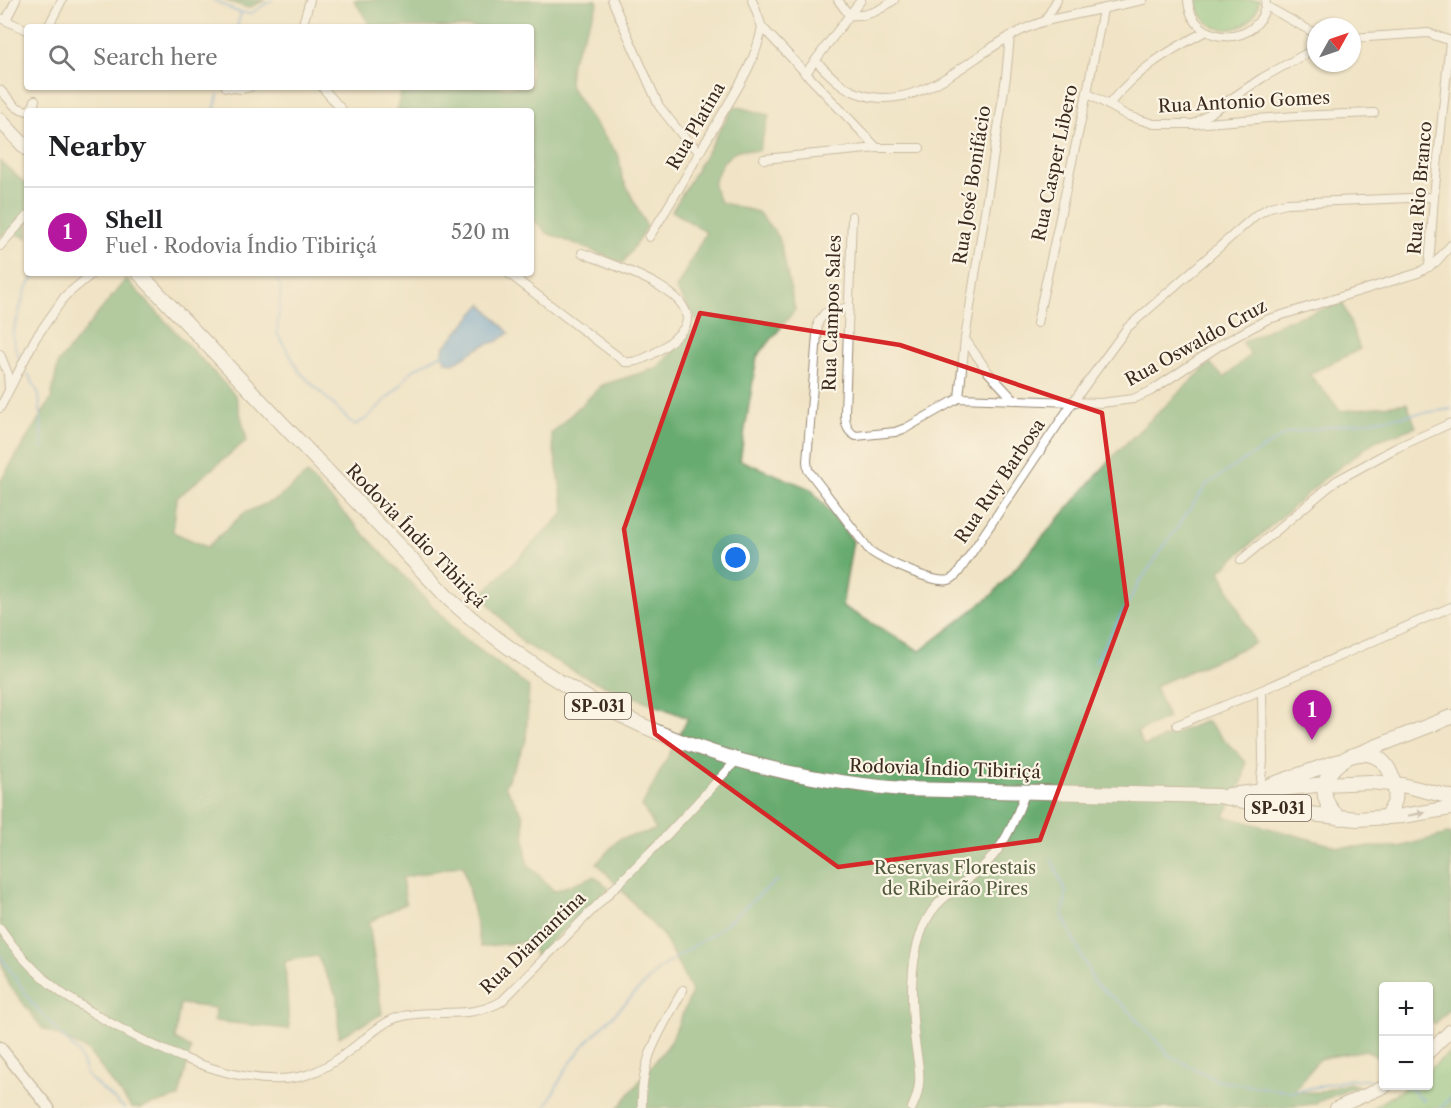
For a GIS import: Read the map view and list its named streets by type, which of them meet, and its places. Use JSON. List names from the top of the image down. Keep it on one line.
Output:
{"streets":{"highway":["Rodovia Índio Tibiriçá","SP-031"],"street":["Rua Antonio Gomes","Rua Platina","Rua Casper Libero","Rua José Bonifácio","Rua Rio Branco","Rua Campos Sales","Rua Oswaldo Cruz","Rua Ruy Barbosa","Rua Diamantina"]},"crossings":[["Rua Antonio Gomes","Rua Casper Libero"],["Rua José Bonifácio","Rua Campos Sales"],["Rua José Bonifácio","Rua Oswaldo Cruz"],["Rua Rio Branco","Rua Oswaldo Cruz"],["Rua Rio Branco","Rua Ruy Barbosa"],["Rua Campos Sales","Rua Oswaldo Cruz"],["Rua Campos Sales","Rua Ruy Barbosa"],["Rua Oswaldo Cruz","Rua Ruy Barbosa"],["Rodovia Índio Tibiriçá","Rua Diamantina"]],"parks":["Reservas Florestais de Ribeirão Pires"],"north":"top right","page":{"search":"Search here","heading":"Nearby","list":[{"mark":"1","name":"Shell","note":"Fuel · Rodovia Índio Tibiriçá","value":"520 m"}],"pins":"1","map_buttons":["+","−"]}}
